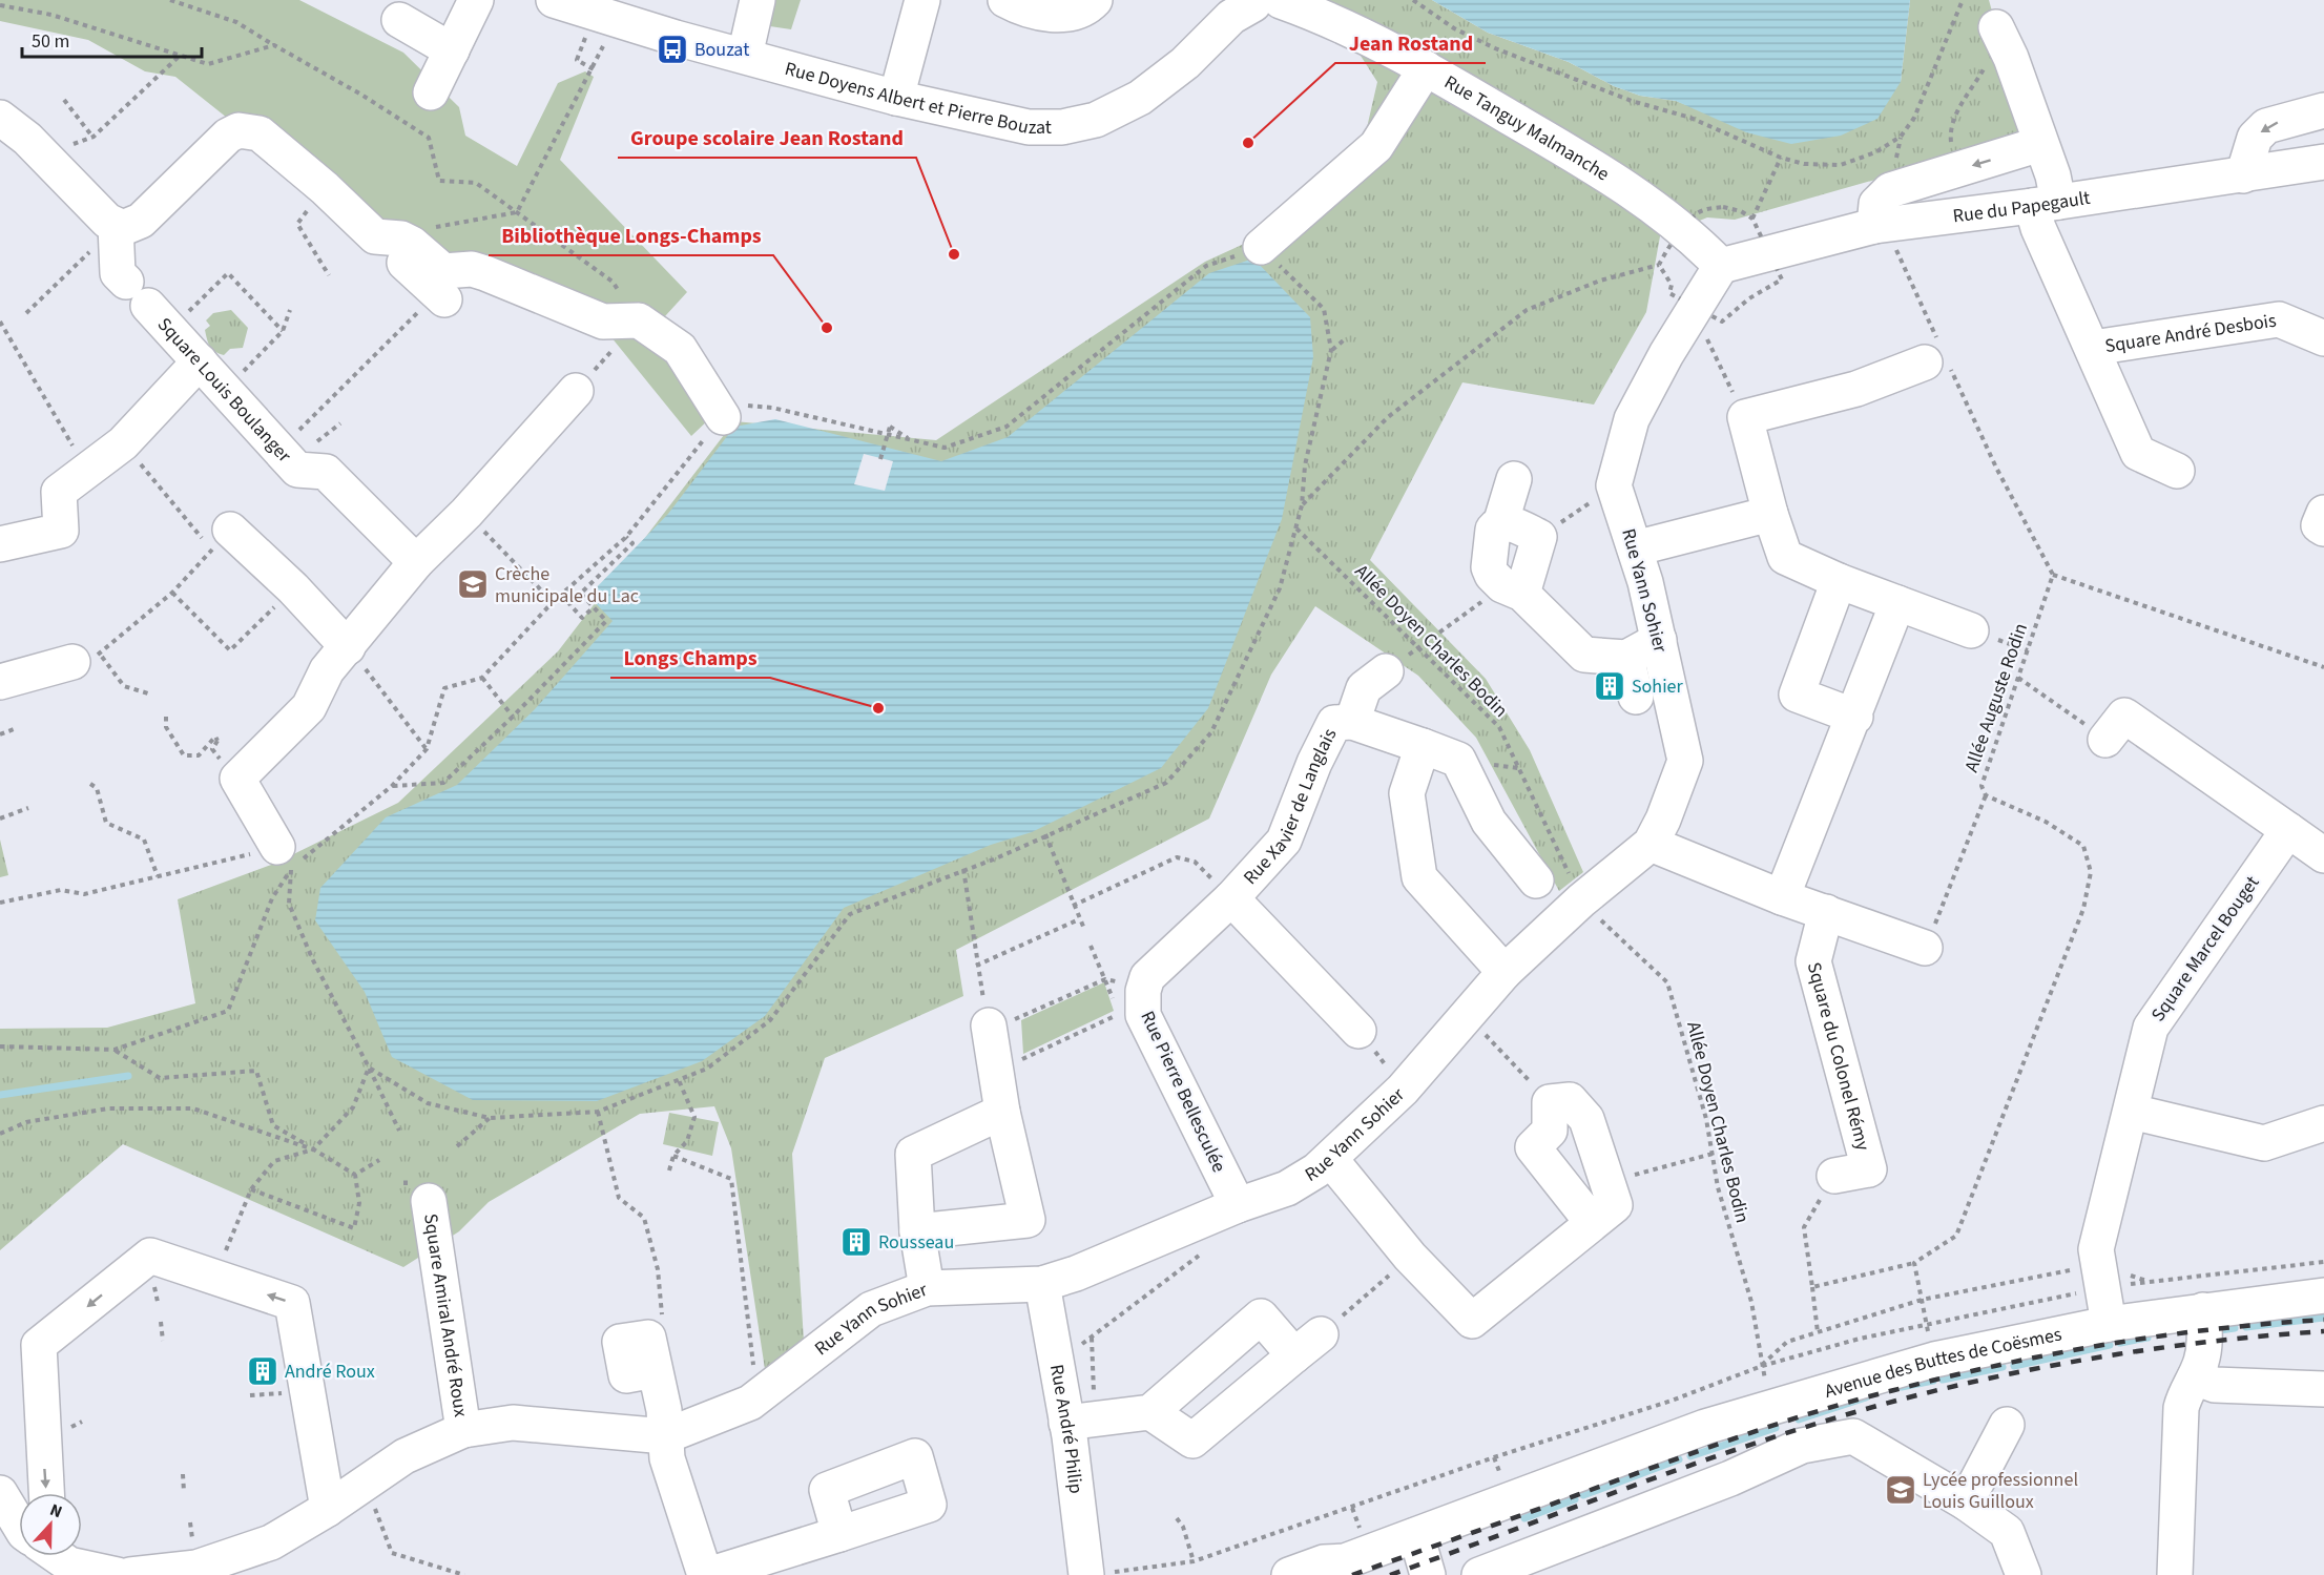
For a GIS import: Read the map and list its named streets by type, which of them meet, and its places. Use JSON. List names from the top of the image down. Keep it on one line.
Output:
{"streets":{"street":["Rue Doyens Albert et Pierre Bouzat","Rue Tanguy Malmanche","Rue du Papegault","Square André Desbois","Square Louis Boulanger","Rue Yann Sohier","Rue Xavier de Langlais","Square Marcel Bouget","Square du Colonel Rémy","Rue Pierre Bellesculée","Square Amiral André Roux","Avenue des Buttes de Coësmes","Rue André Philip"],"path":["Allée Doyen Charles Bodin","Allée Auguste Rodin"]},"crossings":[["Rue Doyens Albert et Pierre Bouzat","Rue Tanguy Malmanche"],["Rue Tanguy Malmanche","Rue du Papegault"],["Rue du Papegault","Square André Desbois"],["Rue Yann Sohier","Allée Doyen Charles Bodin"],["Rue Yann Sohier","Rue Pierre Bellesculée"],["Rue Yann Sohier","Square Amiral André Roux"],["Rue Yann Sohier","Rue André Philip"],["Rue Xavier de Langlais","Rue Pierre Bellesculée"],["Square Marcel Bouget","Avenue des Buttes de Coësmes"]],"places":{"bus stop":["Bouzat"],"other":["Jean Rostand","Groupe scolaire Jean Rostand","Bibliothèque Longs-Champs","Longs Champs"],"school or university":["Crèche municipale du Lac","Lycée professionnel Louis Guilloux"],"building":["Sohier","Rousseau","André Roux"]},"scale_bar":"50 m","north":"top"}
